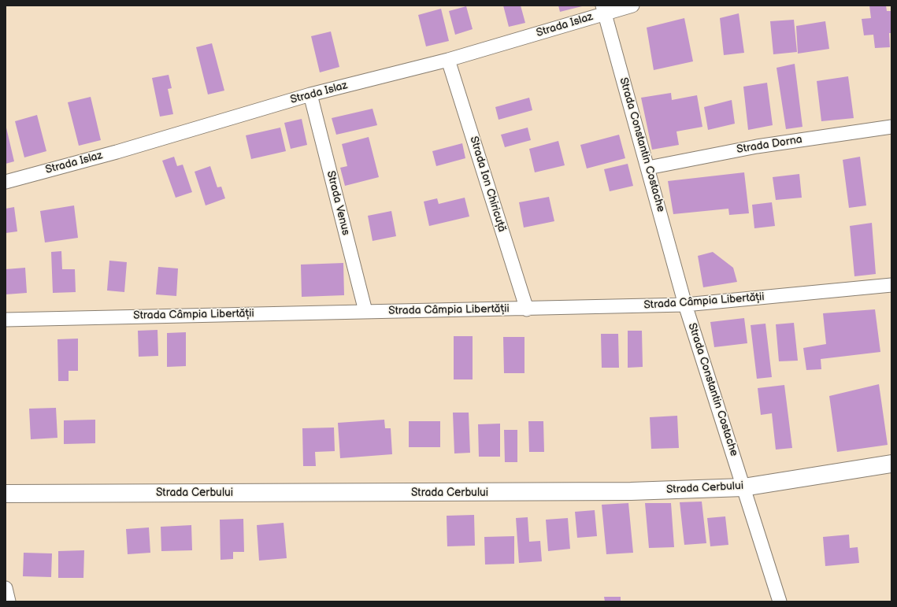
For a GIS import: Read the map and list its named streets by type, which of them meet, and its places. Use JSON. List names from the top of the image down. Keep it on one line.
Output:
{"streets":{"street":["Strada Islaz","Strada Constantin Costache","Strada Dorna","Strada Ion Chiricuță","Strada Venus","Strada Câmpia Libertății","Strada Cerbului"]},"crossings":[["Strada Islaz","Strada Constantin Costache"],["Strada Islaz","Strada Ion Chiricuță"],["Strada Islaz","Strada Venus"],["Strada Constantin Costache","Strada Dorna"],["Strada Constantin Costache","Strada Câmpia Libertății"],["Strada Constantin Costache","Strada Cerbului"],["Strada Ion Chiricuță","Strada Câmpia Libertății"],["Strada Venus","Strada Câmpia Libertății"]]}
